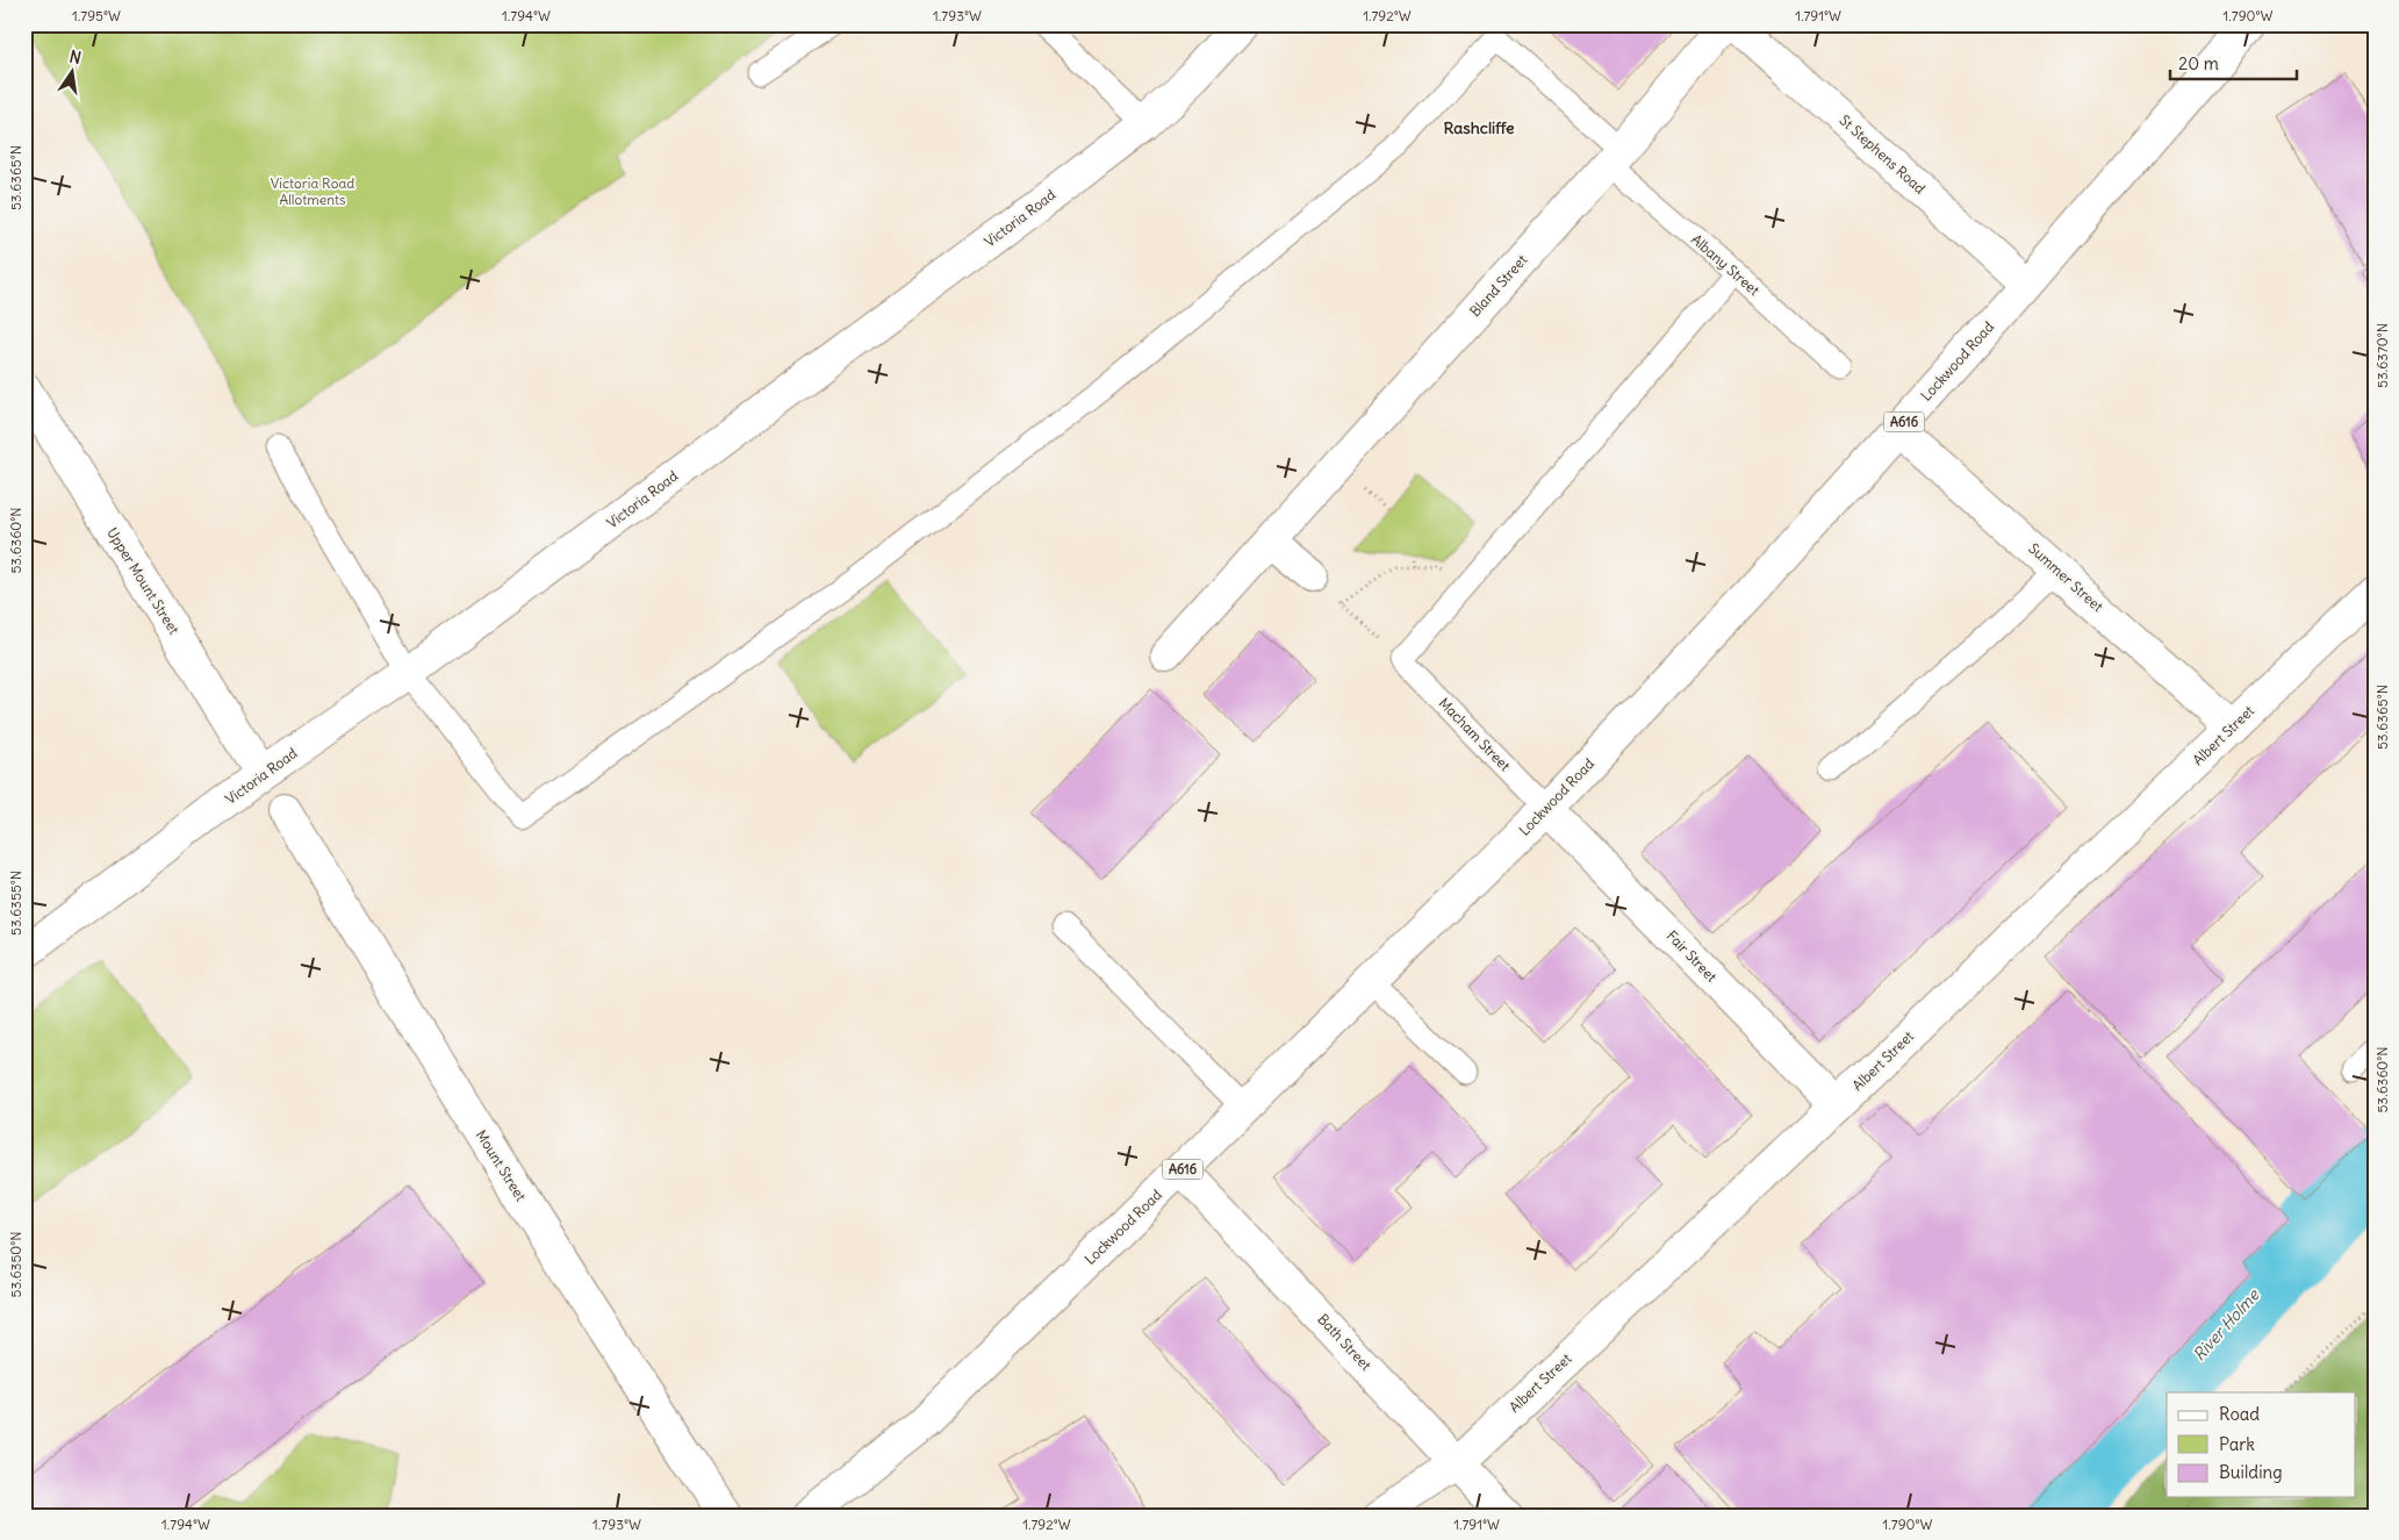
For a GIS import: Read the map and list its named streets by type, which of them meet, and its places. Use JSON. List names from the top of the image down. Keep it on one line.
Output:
{"streets":{"street":["St Stephens Road","Victoria Road","Bland Street","Lockwood Road","A616","Summer Street","Upper Mount Street","Albert Street","Fair Street","Mount Street","Bath Street"],"lane":["Albany Street","Macham Street"]},"crossings":[["St Stephens Road","Lockwood Road"],["Victoria Road","Albany Street"],["Victoria Road","Upper Mount Street"],["Albany Street","Bland Street"],["Lockwood Road","Summer Street"],["Lockwood Road","Macham Street"],["Lockwood Road","Fair Street"],["Lockwood Road","Bath Street"],["Summer Street","Albert Street"],["Macham Street","Fair Street"],["Albert Street","Fair Street"],["Albert Street","Bath Street"]],"districts":["Rashcliffe"],"water":["River Holme"],"parks":["Victoria Road Allotments"],"legend":["Road","Park","Building"],"scale_bar":"20 m","north":"top","coordinates":["1.795°W","1.794°W","1.793°W","1.792°W","1.791°W","1.790°W","53.6365°N","53.6370°N","53.6360°N","53.6355°N","53.6350°N"]}
